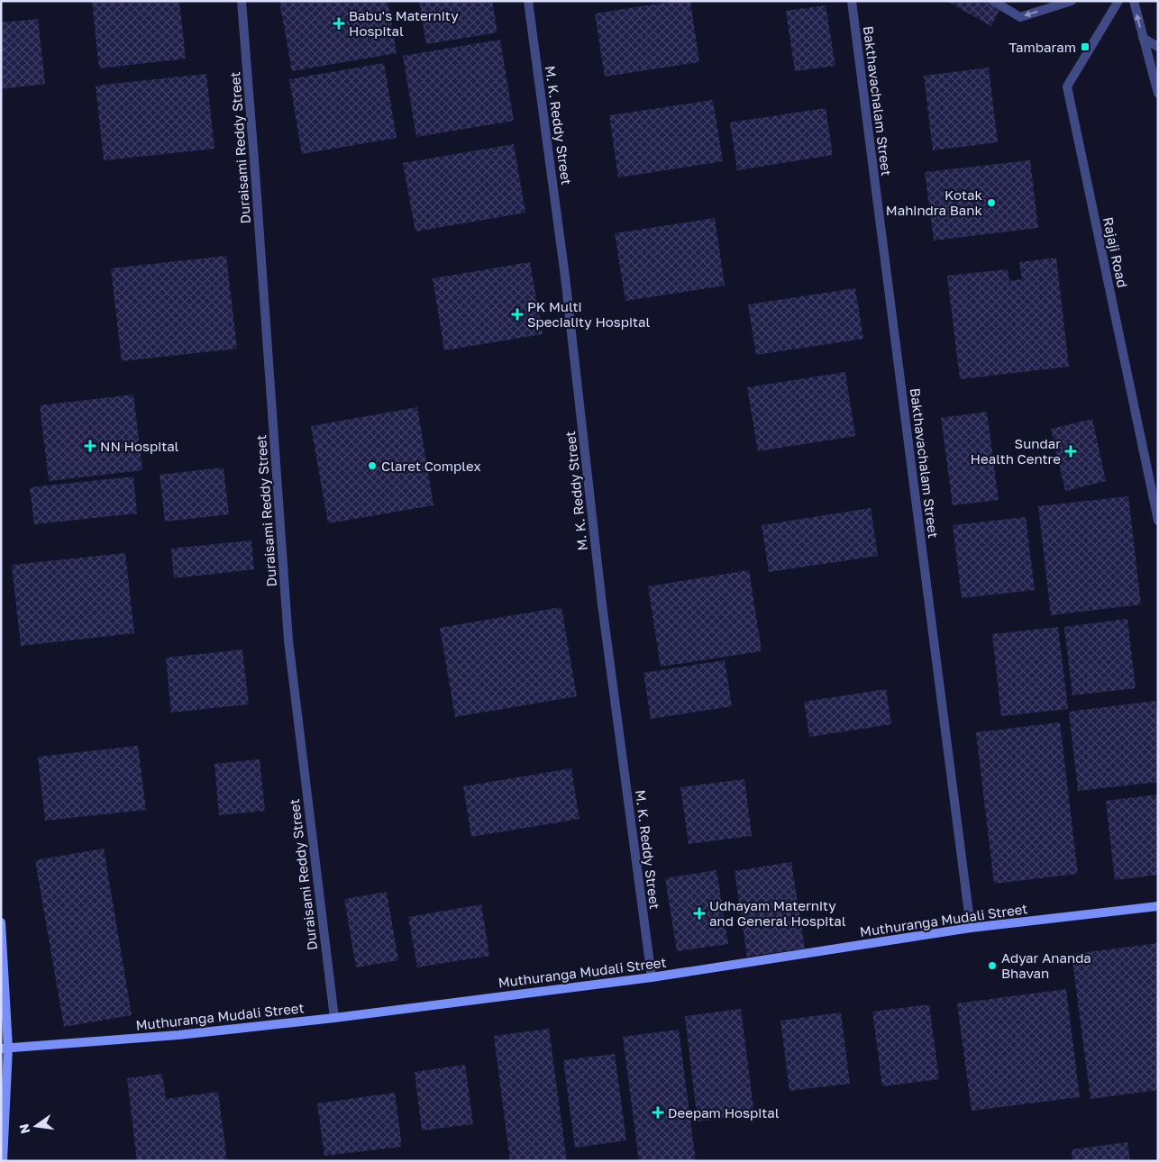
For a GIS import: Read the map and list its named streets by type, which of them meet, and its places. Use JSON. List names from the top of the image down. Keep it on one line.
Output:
{"streets":{"street":["Bakthavachalam Street","M. K. Reddy Street","Duraisami Reddy Street","Rajaji Road","Muthuranga Mudali Street"]},"crossings":[["Bakthavachalam Street","Muthuranga Mudali Street"],["M. K. Reddy Street","Muthuranga Mudali Street"],["Duraisami Reddy Street","Muthuranga Mudali Street"]],"places":{"health":["Babu's Maternity Hospital","PK Multi Speciality Hospital","NN Hospital","Sundar Health Centre","Udhayam Maternity and General Hospital","Deepam Hospital"],"transit":["Tambaram"],"other":["Kotak Mahindra Bank","Claret Complex","Adyar Ananda Bhavan"]},"north":"left"}
